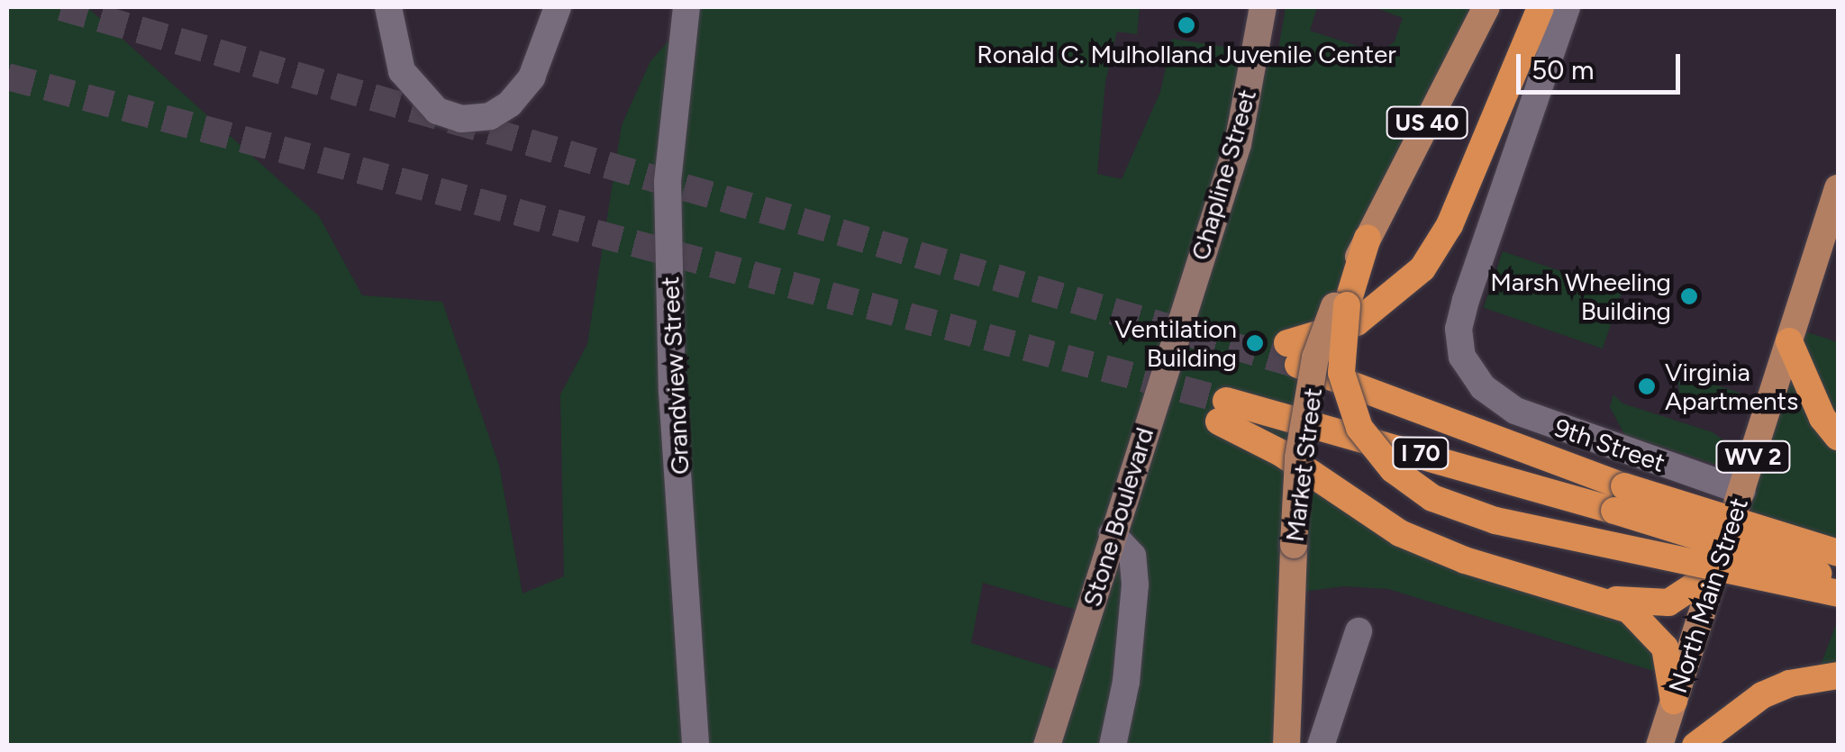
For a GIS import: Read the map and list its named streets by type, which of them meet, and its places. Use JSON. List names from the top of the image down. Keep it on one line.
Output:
{"streets":{"highway":["I 70"],"main road":["US 40","WV 2","Market Street","North Main Street"],"street":["Chapline Street","Grandview Street","9th Street","Stone Boulevard"]},"crossings":[["Chapline Street","Stone Boulevard"],["9th Street","North Main Street"]],"places":["Ronald C. Mulholland Juvenile Center","Marsh Wheeling Building","Ventilation Building","Virginia Apartments"],"scale_bar":"50 m"}
